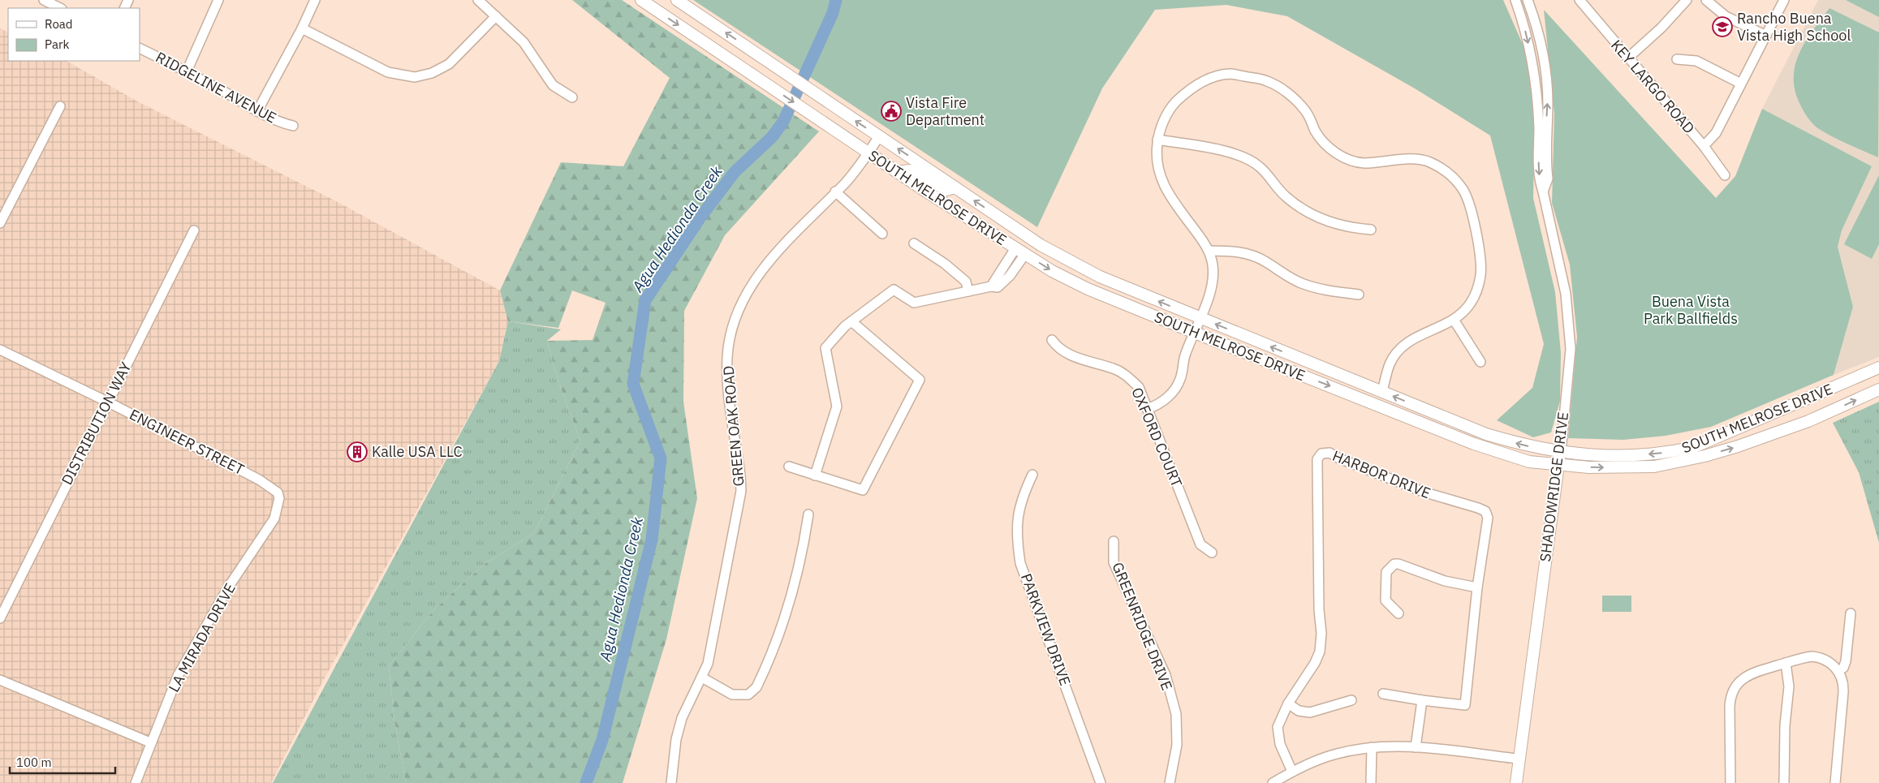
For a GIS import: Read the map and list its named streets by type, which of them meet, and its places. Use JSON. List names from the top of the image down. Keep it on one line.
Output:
{"streets":{"main road":["SOUTH MELROSE DRIVE","SHADOWRIDGE DRIVE"],"street":["KEY LARGO ROAD","RIDGELINE AVENUE","DISTRIBUTION WAY","GREEN OAK ROAD","OXFORD COURT","ENGINEER STREET","HARBOR DRIVE","GREENRIDGE DRIVE","PARKVIEW DRIVE","LA MIRADA DRIVE"]},"crossings":[["SOUTH MELROSE DRIVE","GREEN OAK ROAD"],["SOUTH MELROSE DRIVE","SHADOWRIDGE DRIVE"],["DISTRIBUTION WAY","ENGINEER STREET"],["ENGINEER STREET","LA MIRADA DRIVE"]],"water":["Agua Hedionda Creek"],"parks":["Buena Vista Park Ballfields"],"places":{"school or university":["Rancho Buena Vista High School"],"public building":["Vista Fire Department"],"building":["Kalle USA LLC"]},"legend":["Road","Park"],"scale_bar":"100 m"}
